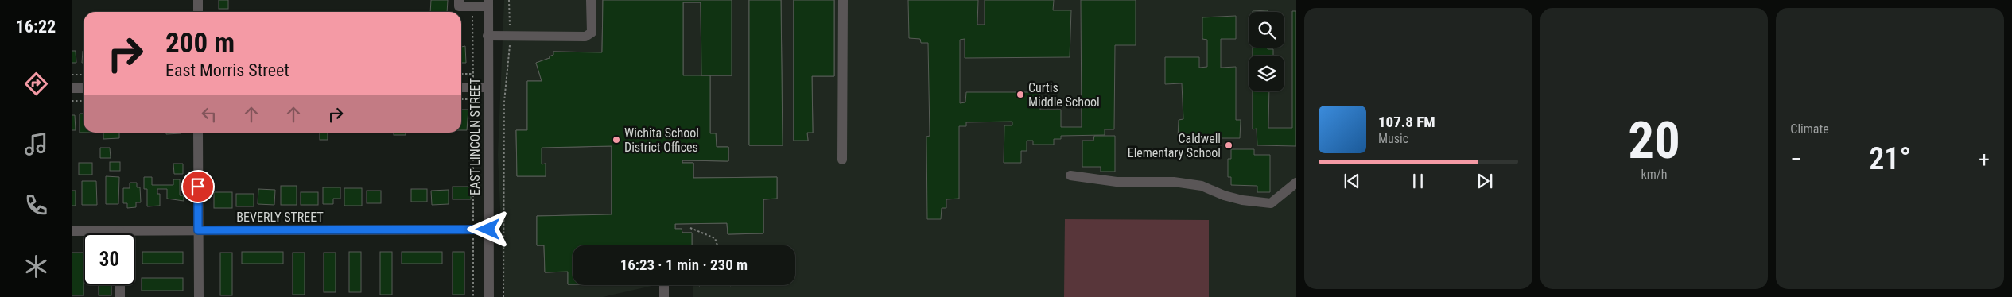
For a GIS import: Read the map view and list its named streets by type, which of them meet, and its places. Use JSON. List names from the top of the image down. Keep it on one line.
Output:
{"streets":{"street":["EAST LINCOLN STREET","BEVERLY STREET"]},"crossings":[["EAST LINCOLN STREET","BEVERLY STREET"]],"places":["Curtis Middle School","Wichita School District Offices","Caldwell Elementary School"],"page":{"tabs":"16:22","tile":[["20","km/h"],"Climate"],"turn":["200 m","East Morris Street"],"song":["107.8 FM","Music"],"heat":["−","21°","+"],"limit":"30","trip":"16:23 · 1 min · 230 m"}}
